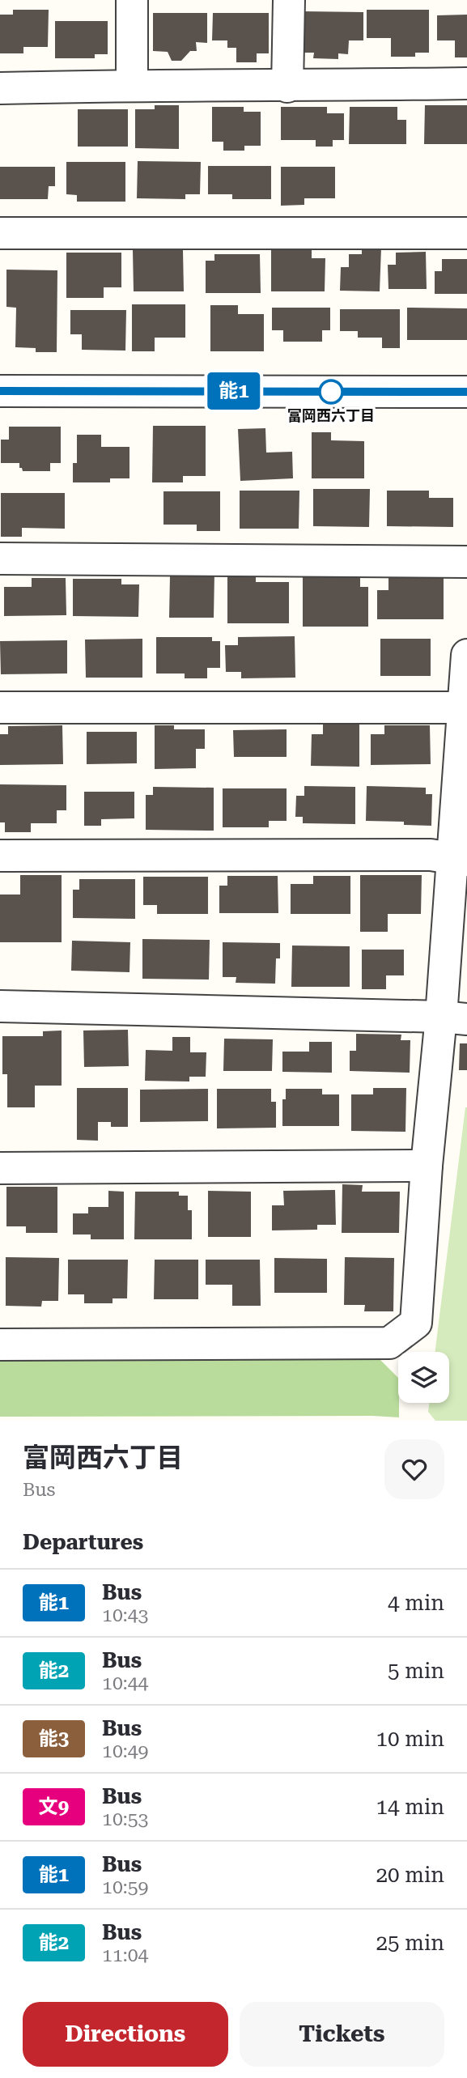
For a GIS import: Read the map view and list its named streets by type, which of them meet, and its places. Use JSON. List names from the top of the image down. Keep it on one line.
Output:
{"places":["富岡西六丁目"],"lines":["bus line 能1"],"page":{"on_map":"能1","heading":[["富岡西六丁目","Bus"],"Departures"],"list":[{"mark":"能1","name":"Bus","note":"10:43","value":"4 min"},{"mark":"能2","name":"Bus","note":"10:44","value":"5 min"},{"mark":"能3","name":"Bus","note":"10:49","value":"10 min"},{"mark":"文9","name":"Bus","note":"10:53","value":"14 min"},{"mark":"能1","name":"Bus","note":"10:59","value":"20 min"},{"mark":"能2","name":"Bus","note":"11:04","value":"25 min"}],"buttons":["Directions","Tickets"]}}
